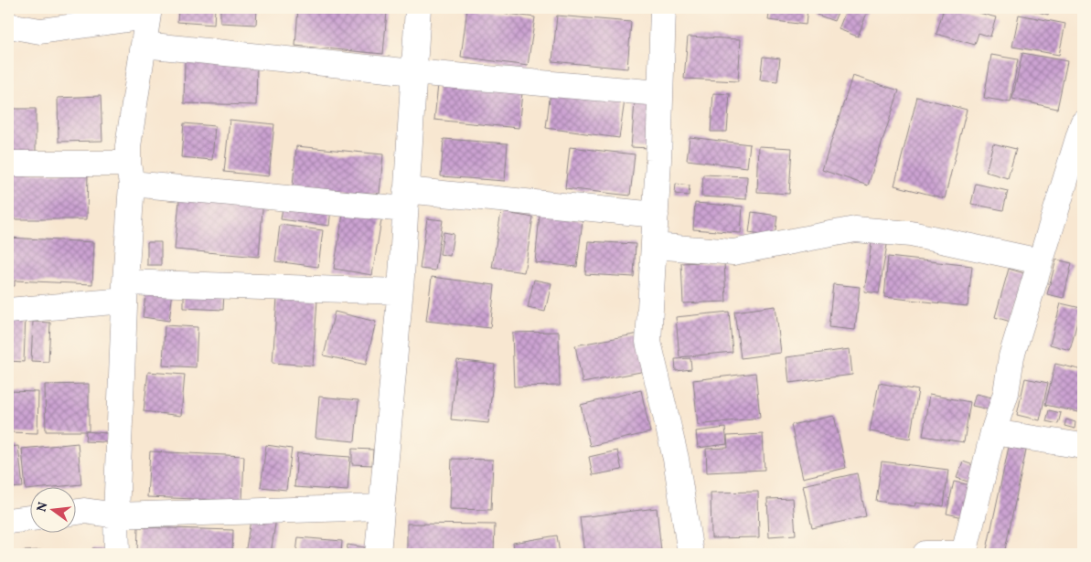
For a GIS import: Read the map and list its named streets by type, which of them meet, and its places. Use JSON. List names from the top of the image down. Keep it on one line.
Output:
{"north":"left"}
